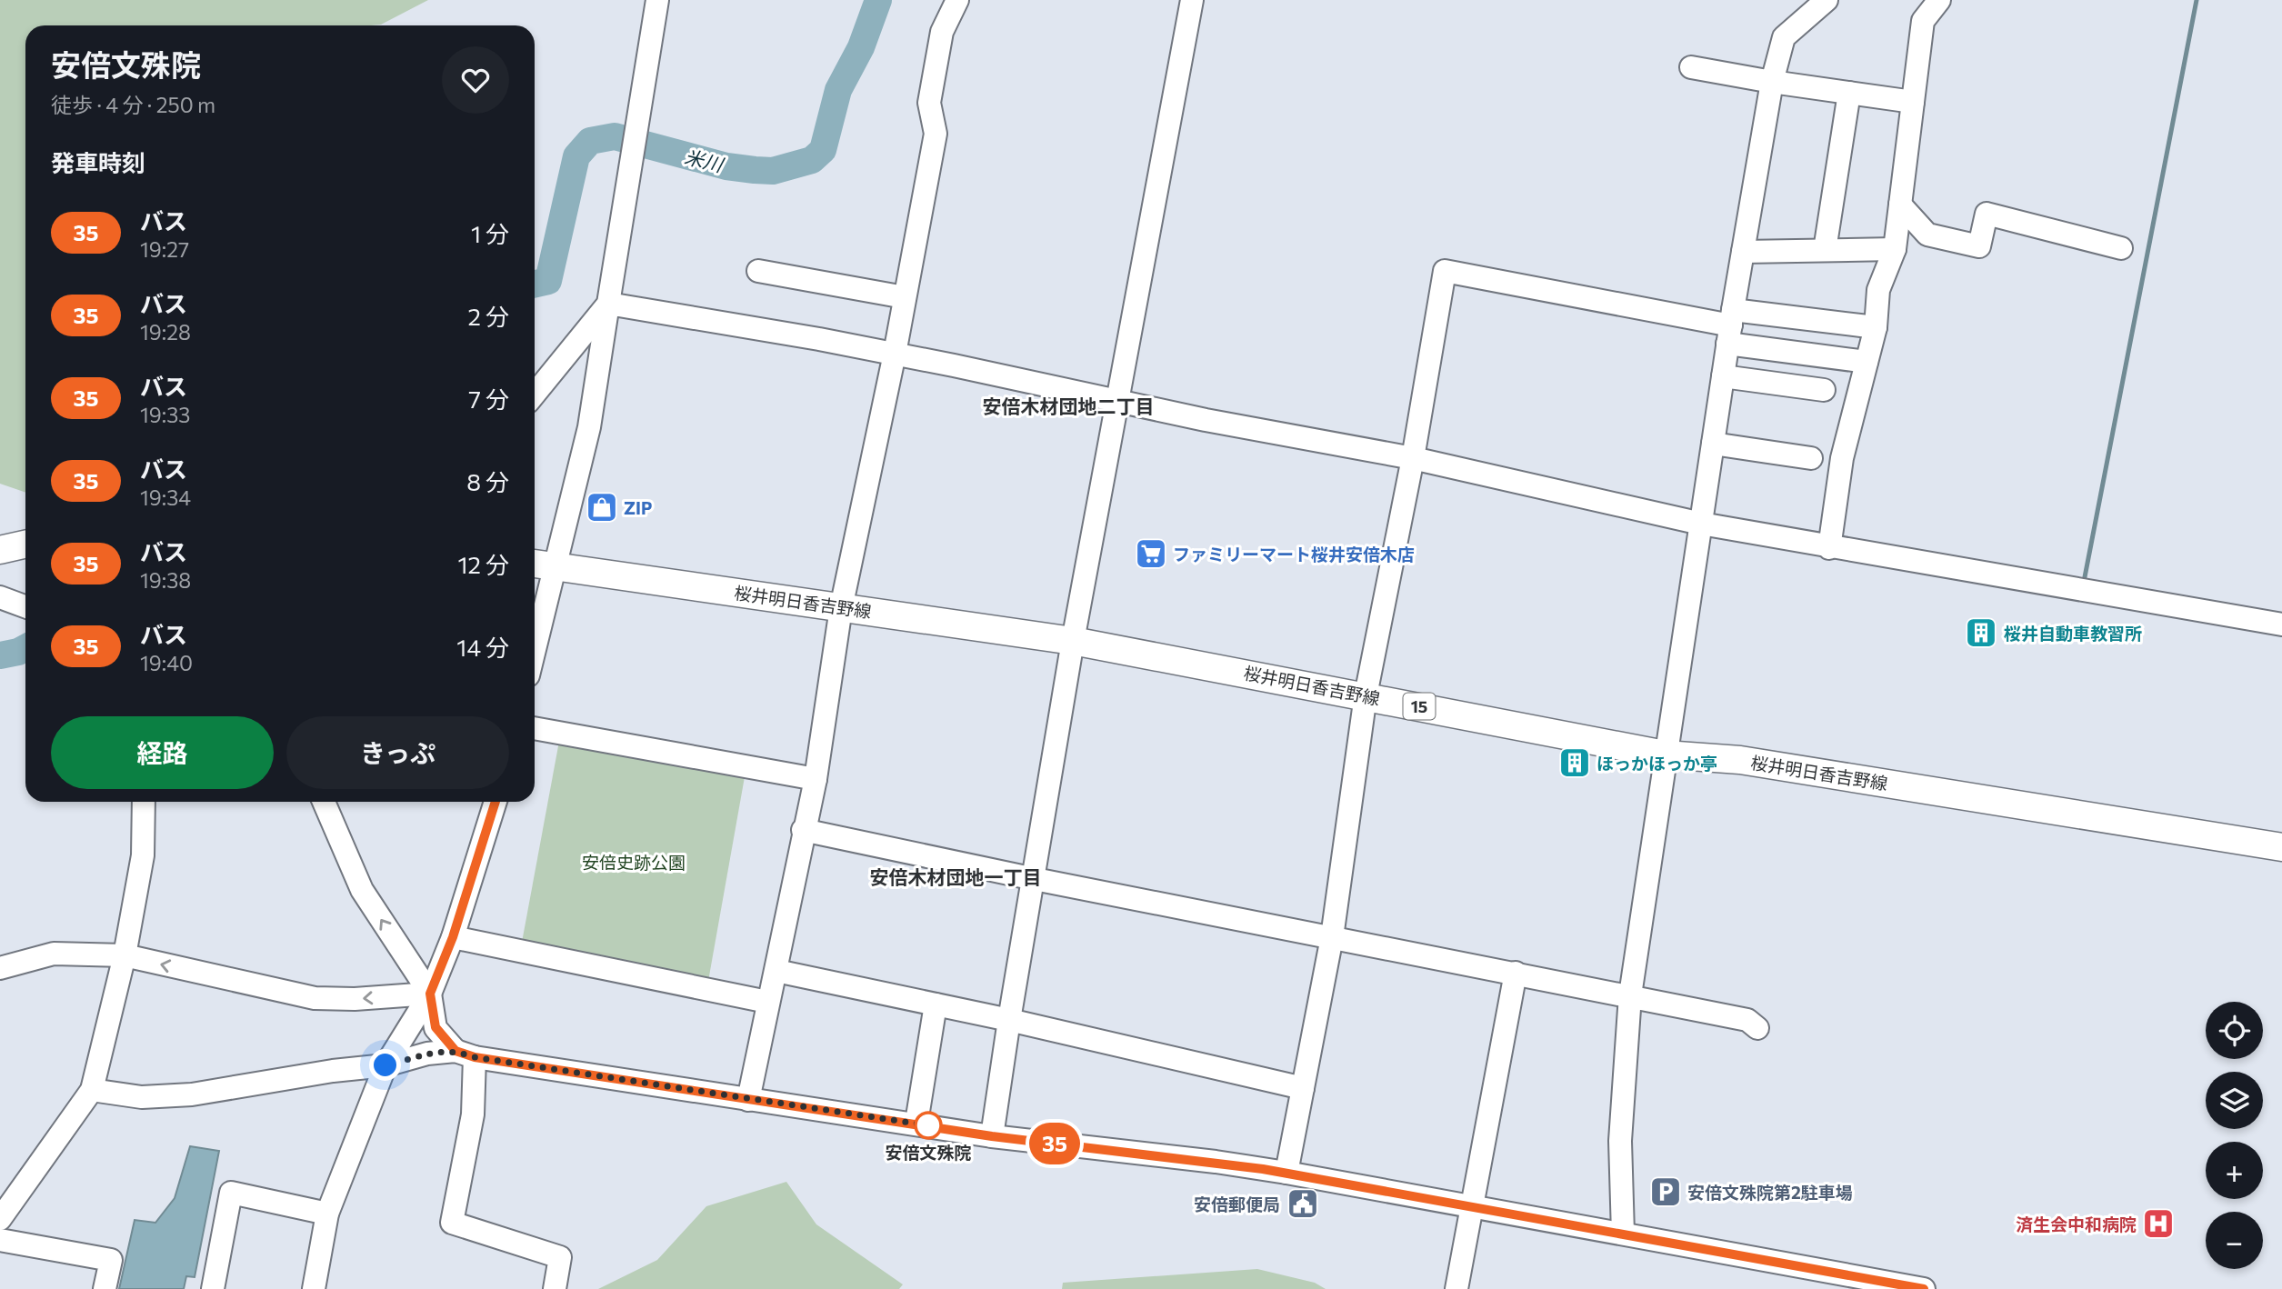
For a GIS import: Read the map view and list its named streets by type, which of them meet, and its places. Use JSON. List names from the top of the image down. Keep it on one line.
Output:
{"streets":{"main road":["桜井明日香吉野線","15"]},"districts":["安倍木材団地二丁目","安倍木材団地一丁目"],"water":["米川"],"parks":["安倍史跡公園"],"places":{"shop":["ZIP"],"supermarket":["ファミリーマート桜井安倍木店"],"building":["桜井自動車教習所","ほっかほっか亭"],"other":["安倍文殊院"],"parking":["安倍文殊院第2駐車場"],"public building":["安倍郵便局"],"hospital":["済生会中和病院"]},"lines":["bus line 35"],"page":{"on_map":"35","heading":[["安倍文殊院","徒歩 · 4 分 · 250 m"],"発車時刻"],"list":[{"mark":"35","name":"バス","note":"19:27","value":"1 分"},{"mark":"35","name":"バス","note":"19:28","value":"2 分"},{"mark":"35","name":"バス","note":"19:33","value":"7 分"},{"mark":"35","name":"バス","note":"19:34","value":"8 分"},{"mark":"35","name":"バス","note":"19:38","value":"12 分"},{"mark":"35","name":"バス","note":"19:40","value":"14 分"}],"buttons":["経路","きっぷ"],"map_buttons":["+","−"]}}
